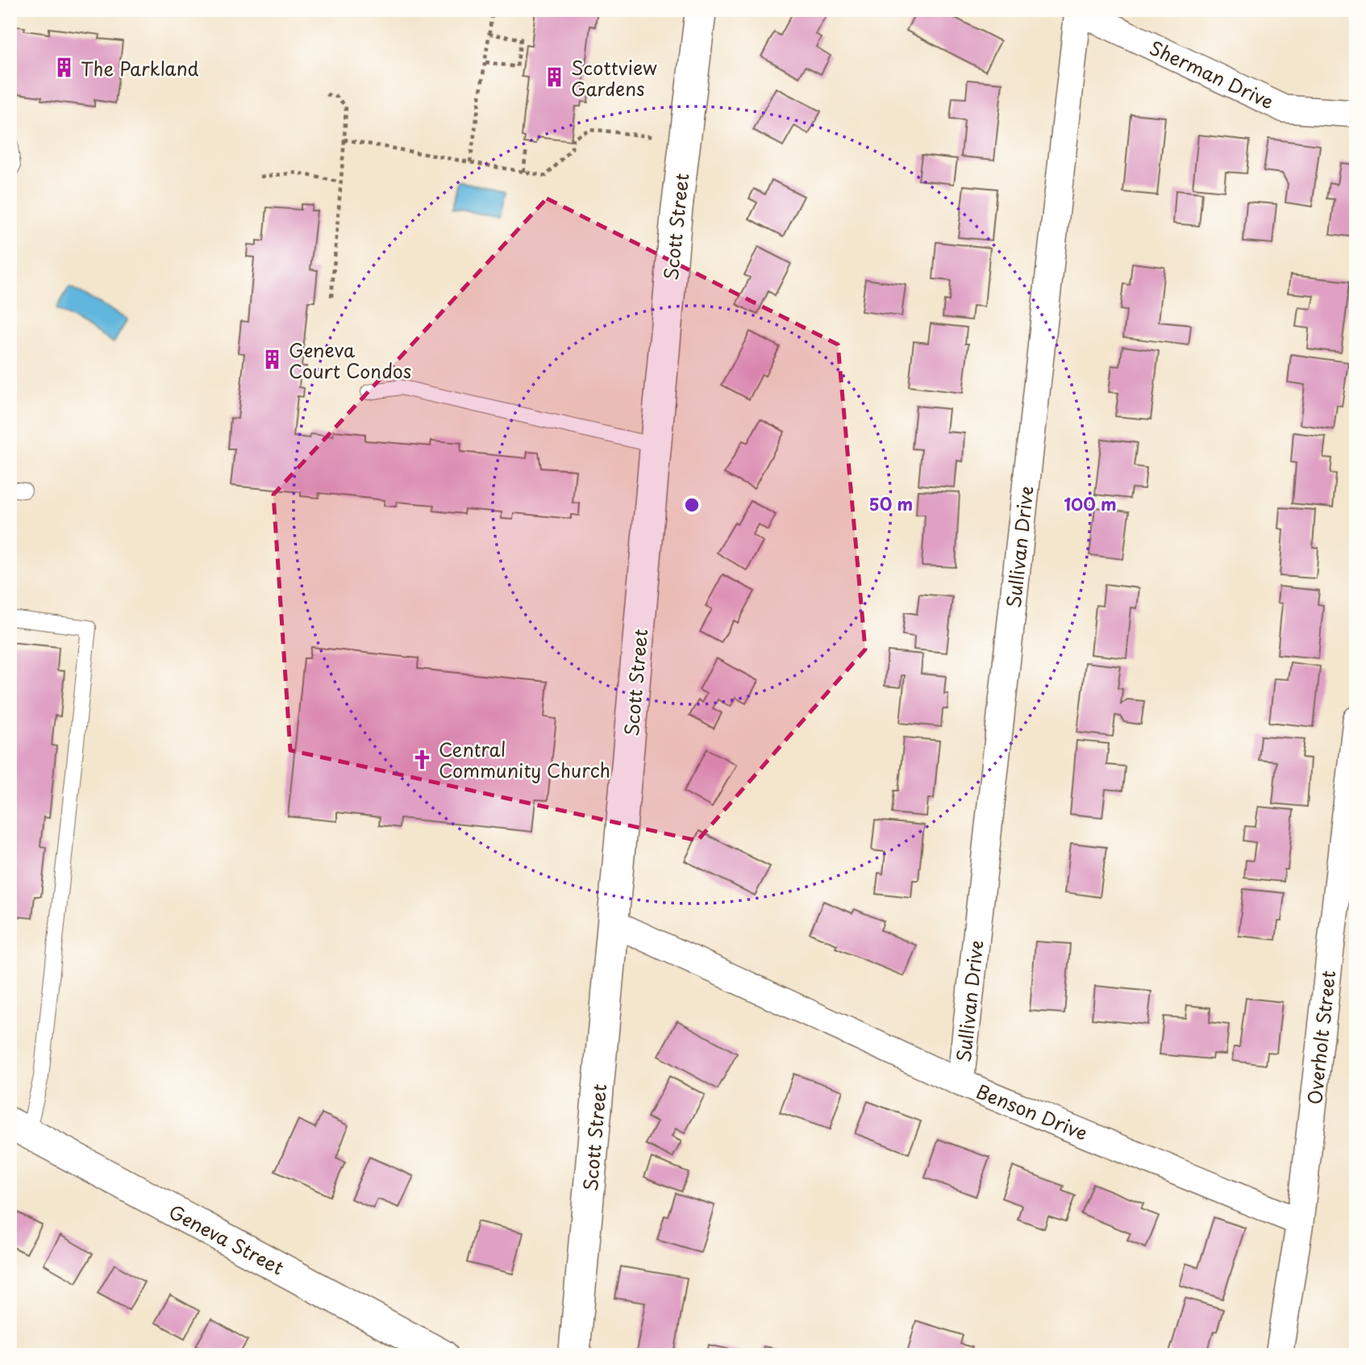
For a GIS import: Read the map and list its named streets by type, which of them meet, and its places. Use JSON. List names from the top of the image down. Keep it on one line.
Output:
{"streets":{"main road":["Scott Street","Geneva Street"],"street":["Sherman Drive","Sullivan Drive","Overholt Street","Benson Drive"]},"crossings":[["Sherman Drive","Sullivan Drive"],["Scott Street","Benson Drive"],["Sullivan Drive","Benson Drive"],["Overholt Street","Benson Drive"]],"places":{"building":["The Parkland","Scottview Gardens","Geneva Court Condos"],"church":["Central Community Church"]},"rings":["50 m","100 m"]}
